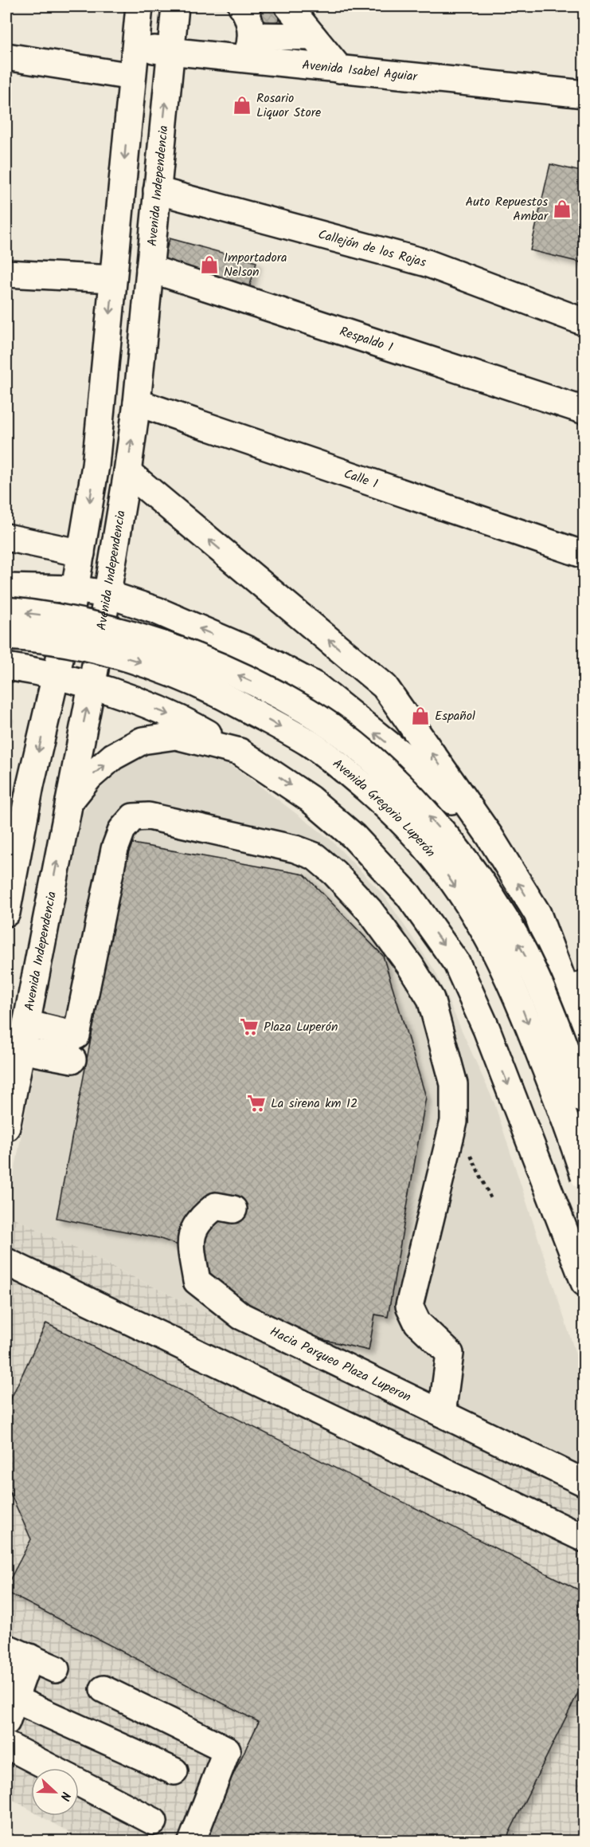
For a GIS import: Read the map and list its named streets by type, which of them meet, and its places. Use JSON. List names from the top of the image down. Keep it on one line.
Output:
{"streets":{"main road":["Avenida Isabel Aguiar","Avenida Independencia","Callejón de los Rojas","Respaldo 1","Calle 1","Avenida Gregorio Luperón","Hacia Parqueo Plaza Luperon"]},"crossings":[["Avenida Isabel Aguiar","Avenida Independencia"],["Avenida Independencia","Callejón de los Rojas"],["Avenida Independencia","Respaldo 1"],["Avenida Independencia","Calle 1"]],"places":{"shop":["Rosario Liquor Store","Auto Repuestos Ambar","Importadora Nelson","Español"],"supermarket":["Plaza Luperón","La sirena km 12"]},"north":"right"}
